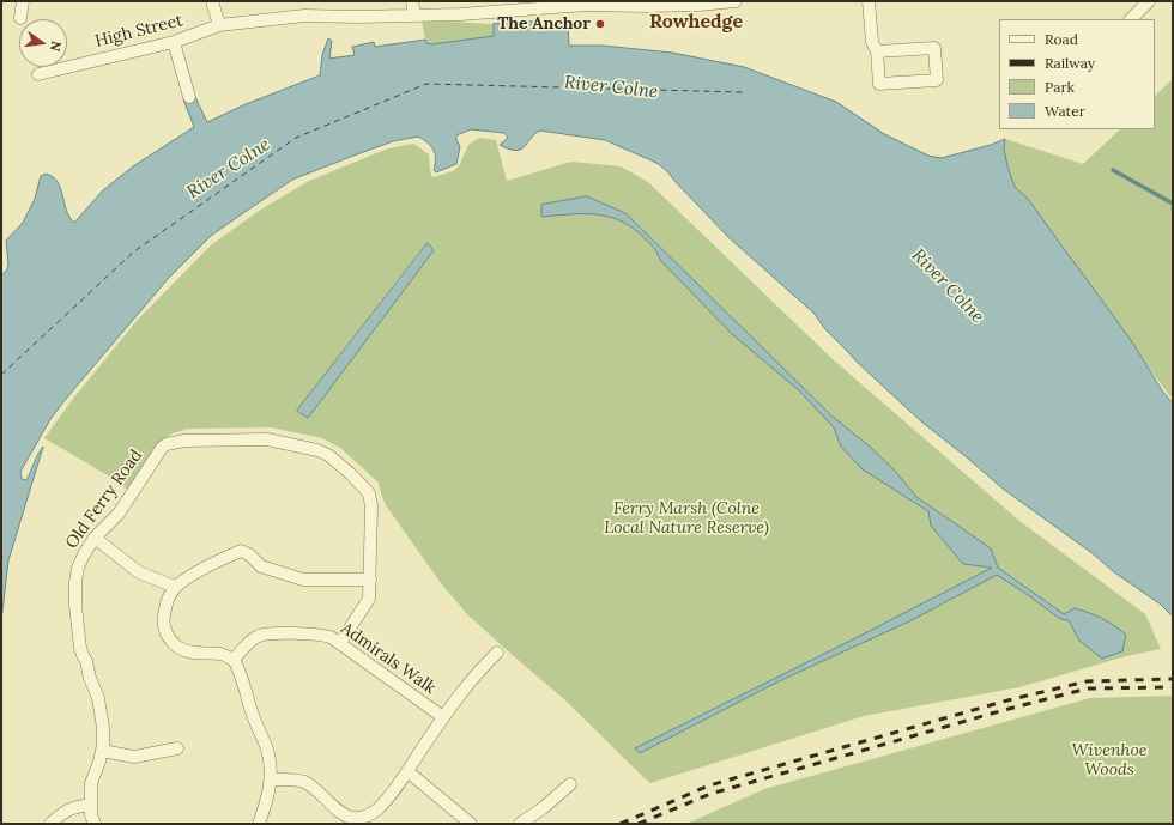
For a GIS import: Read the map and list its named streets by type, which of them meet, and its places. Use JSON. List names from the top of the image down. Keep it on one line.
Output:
{"streets":{"street":["High Street","Old Ferry Road","Admirals Walk"]},"crossings":[["Old Ferry Road","Admirals Walk"]],"districts":["Rowhedge"],"water":["River Colne"],"parks":["Ferry Marsh (Colne Local Nature Reserve)","Wivenhoe Woods"],"places":["The Anchor"],"legend":["Road","Railway","Park","Water"],"north":"right"}
